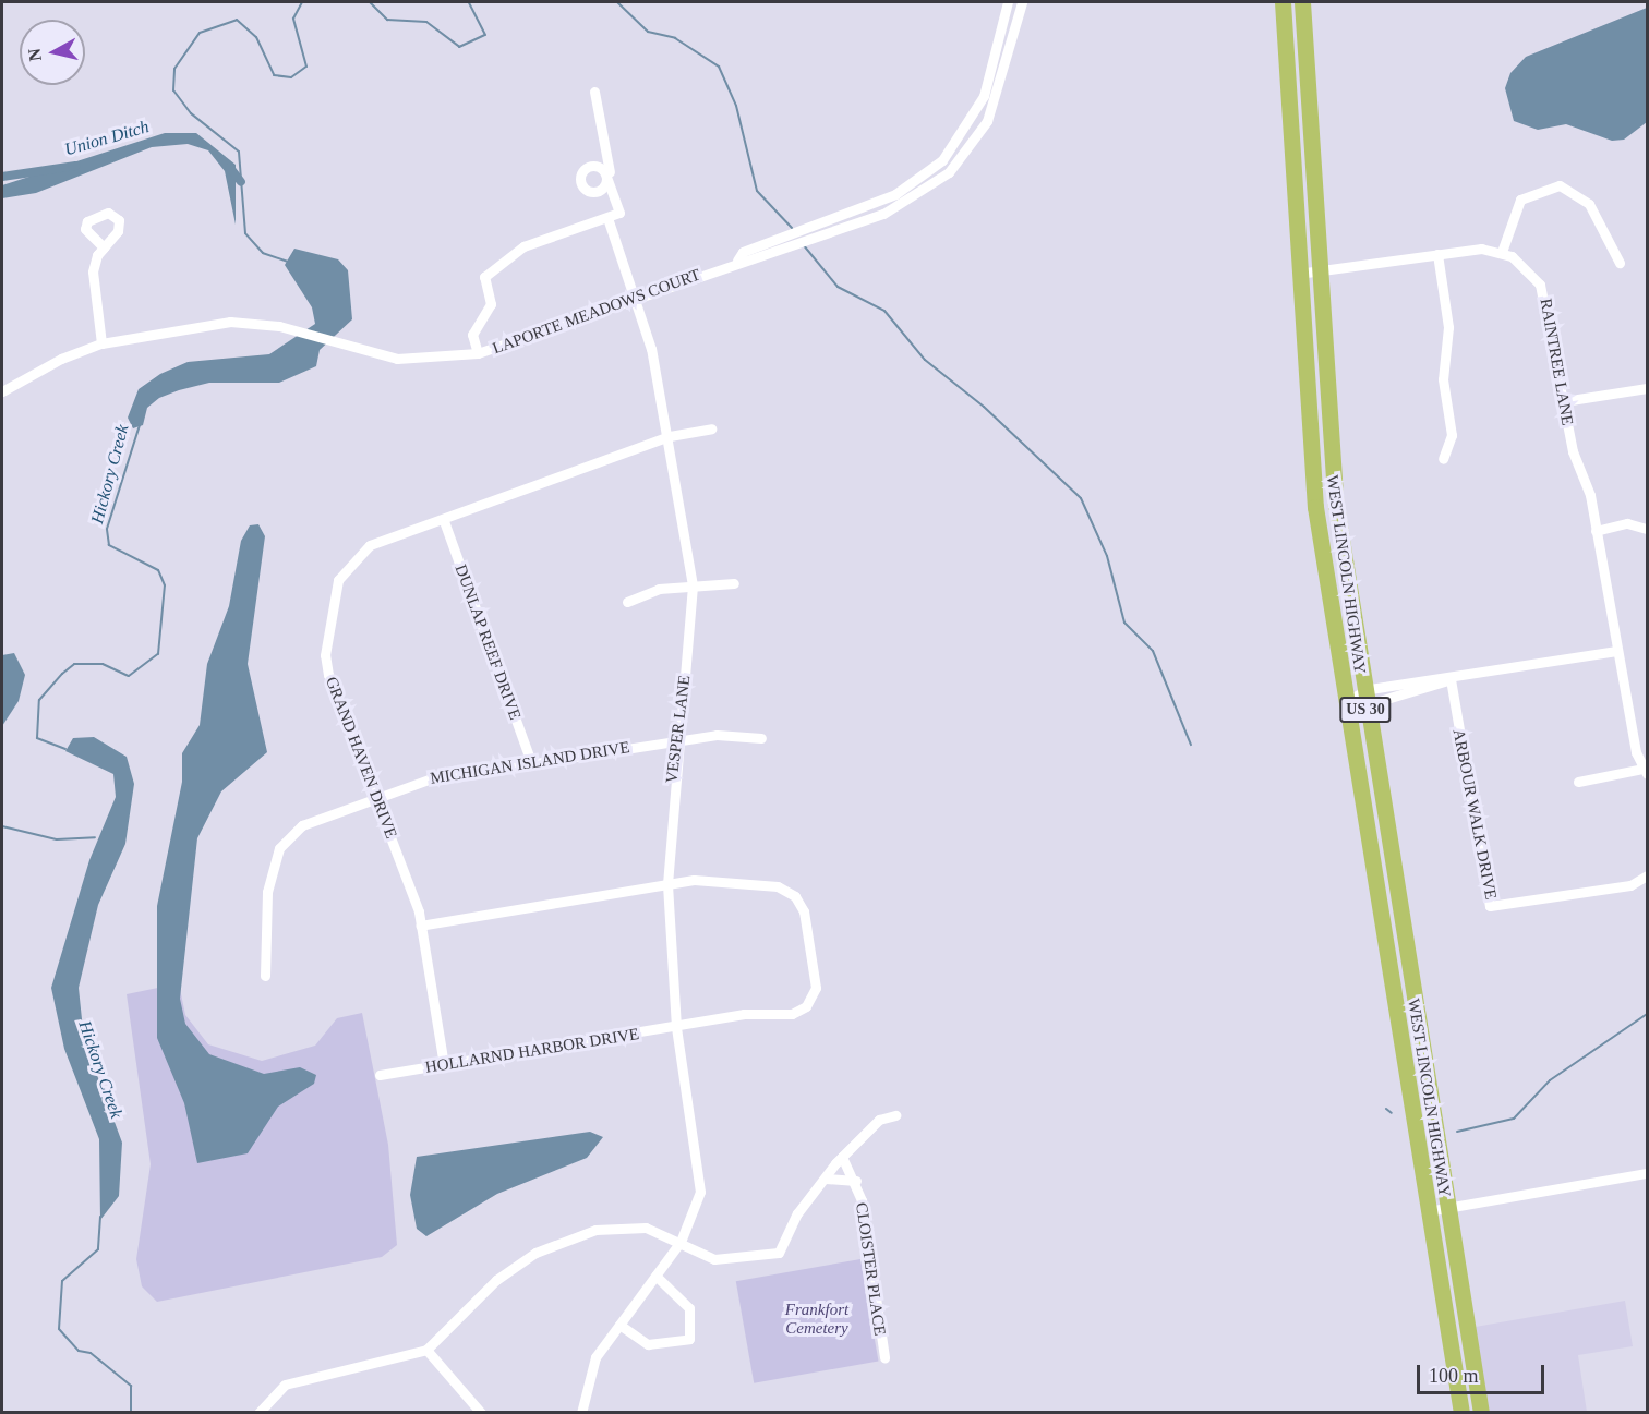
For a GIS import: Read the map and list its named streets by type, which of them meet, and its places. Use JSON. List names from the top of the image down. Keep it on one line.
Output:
{"streets":{"main road":["WEST LINCOLN HIGHWAY","US 30"],"street":["LAPORTE MEADOWS COURT","RAINTREE LANE","DUNLAP REEF DRIVE","VESPER LANE","GRAND HAVEN DRIVE","MICHIGAN ISLAND DRIVE","ARBOUR WALK DRIVE","HOLLARND HARBOR DRIVE","CLOISTER PLACE"]},"crossings":[["LAPORTE MEADOWS COURT","VESPER LANE"],["DUNLAP REEF DRIVE","GRAND HAVEN DRIVE"],["DUNLAP REEF DRIVE","MICHIGAN ISLAND DRIVE"],["VESPER LANE","GRAND HAVEN DRIVE"],["VESPER LANE","MICHIGAN ISLAND DRIVE"],["VESPER LANE","HOLLARND HARBOR DRIVE"],["GRAND HAVEN DRIVE","MICHIGAN ISLAND DRIVE"],["GRAND HAVEN DRIVE","HOLLARND HARBOR DRIVE"]],"water":["Union Ditch","Hickory Creek"],"parks":["Frankfort Cemetery"],"scale_bar":"100 m","north":"left"}
